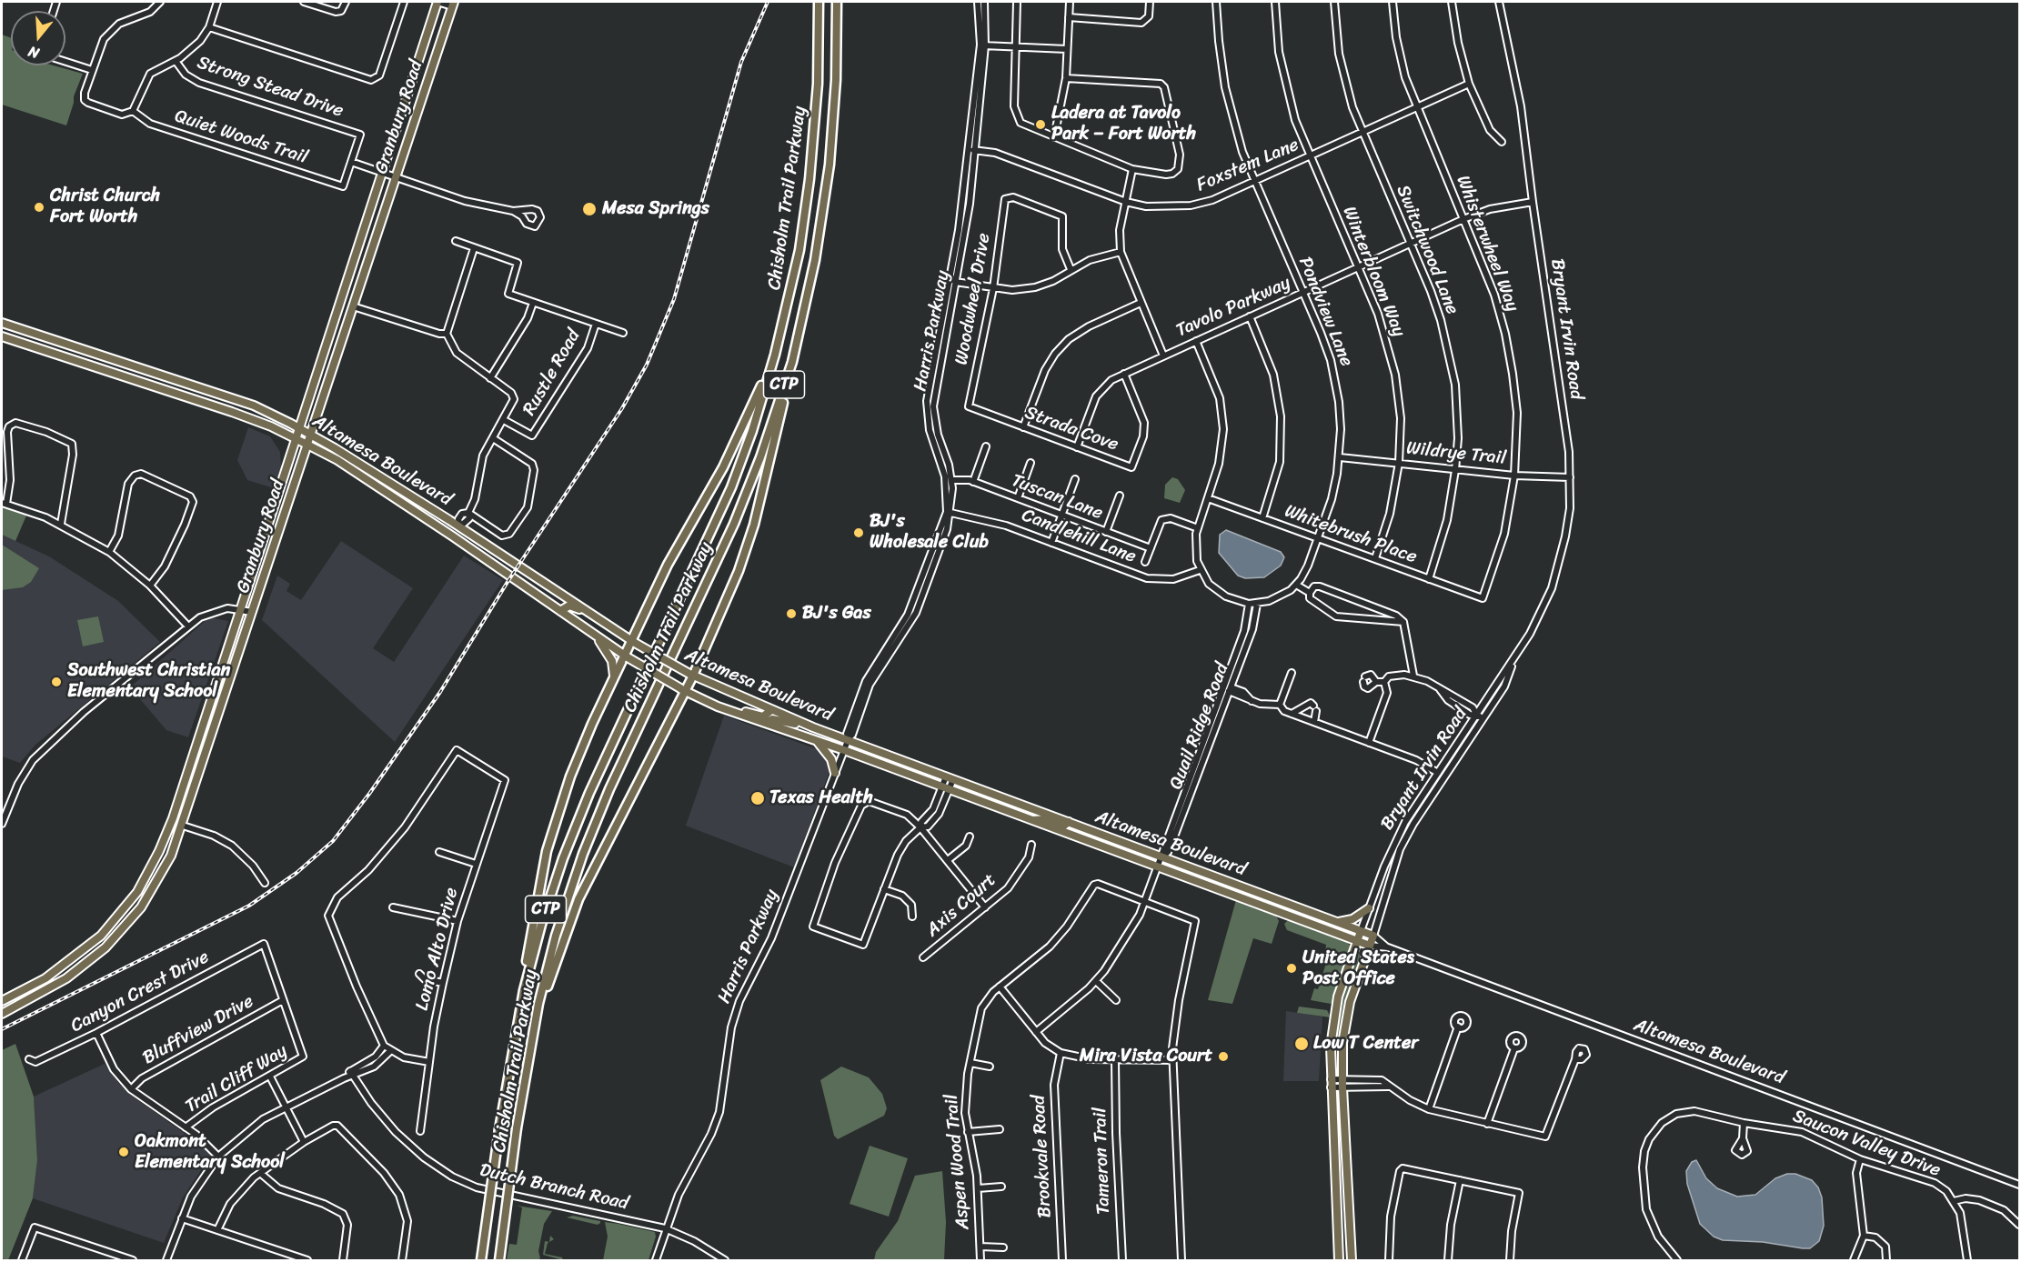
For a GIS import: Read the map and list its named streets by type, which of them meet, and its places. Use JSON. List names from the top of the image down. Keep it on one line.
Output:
{"streets":{"highway":["Chisholm Trail Parkway","CTP"],"main road":["Granbury Road","Bryant Irvin Road","Altamesa Boulevard"],"street":["Strong Stead Drive","Quiet Woods Trail","Foxstem Lane","Whisterwheel Way","Switchwood Lane","Winterbloom Way","Woodwheel Drive","Tavolo Parkway","Pondview Lane","Harris Parkway","Rustle Road","Strada Cove","Wildrye Trail","Tuscan Lane","Whitebrush Place","Candlehill Lane","Quail Ridge Road","Axis Court","Lomo Alto Drive","Canyon Crest Drive","Bluffview Drive","Trail Cliff Way","Saucon Valley Drive","Brookvale Road","Tameron Trail","Aspen Wood Trail","Dutch Branch Road"]},"crossings":[["Strong Stead Drive","Quiet Woods Trail"],["Granbury Road","Altamesa Boulevard"],["Foxstem Lane","Whisterwheel Way"],["Foxstem Lane","Switchwood Lane"],["Foxstem Lane","Winterbloom Way"],["Foxstem Lane","Pondview Lane"],["Foxstem Lane","Harris Parkway"],["Whisterwheel Way","Tavolo Parkway"],["Whisterwheel Way","Wildrye Trail"],["Whisterwheel Way","Whitebrush Place"],["Switchwood Lane","Tavolo Parkway"],["Switchwood Lane","Wildrye Trail"],["Switchwood Lane","Whitebrush Place"],["Winterbloom Way","Tavolo Parkway"],["Winterbloom Way","Wildrye Trail"],["Winterbloom Way","Whitebrush Place"],["Woodwheel Drive","Strada Cove"],["Tavolo Parkway","Pondview Lane"],["Tavolo Parkway","Bryant Irvin Road"],["Tavolo Parkway","Strada Cove"],["Pondview Lane","Wildrye Trail"],["Pondview Lane","Whitebrush Place"],["Pondview Lane","Quail Ridge Road"],["Bryant Irvin Road","Wildrye Trail"],["Bryant Irvin Road","Altamesa Boulevard"],["Harris Parkway","Altamesa Boulevard"],["Harris Parkway","Tuscan Lane"],["Harris Parkway","Candlehill Lane"],["Harris Parkway","Dutch Branch Road"],["Altamesa Boulevard","Quail Ridge Road"],["Quail Ridge Road","Aspen Wood Trail"],["Canyon Crest Drive","Bluffview Drive"],["Canyon Crest Drive","Trail Cliff Way"],["Bluffview Drive","Trail Cliff Way"]],"places":["Ladera at Tavolo Park – Fort Worth","Christ Church Fort Worth","Mesa Springs","BJ's Wholesale Club","BJ's Gas","Southwest Christian Elementary School","Texas Health","United States Post Office","Low T Center","Mira Vista Court","Oakmont Elementary School"],"north":"bottom"}
